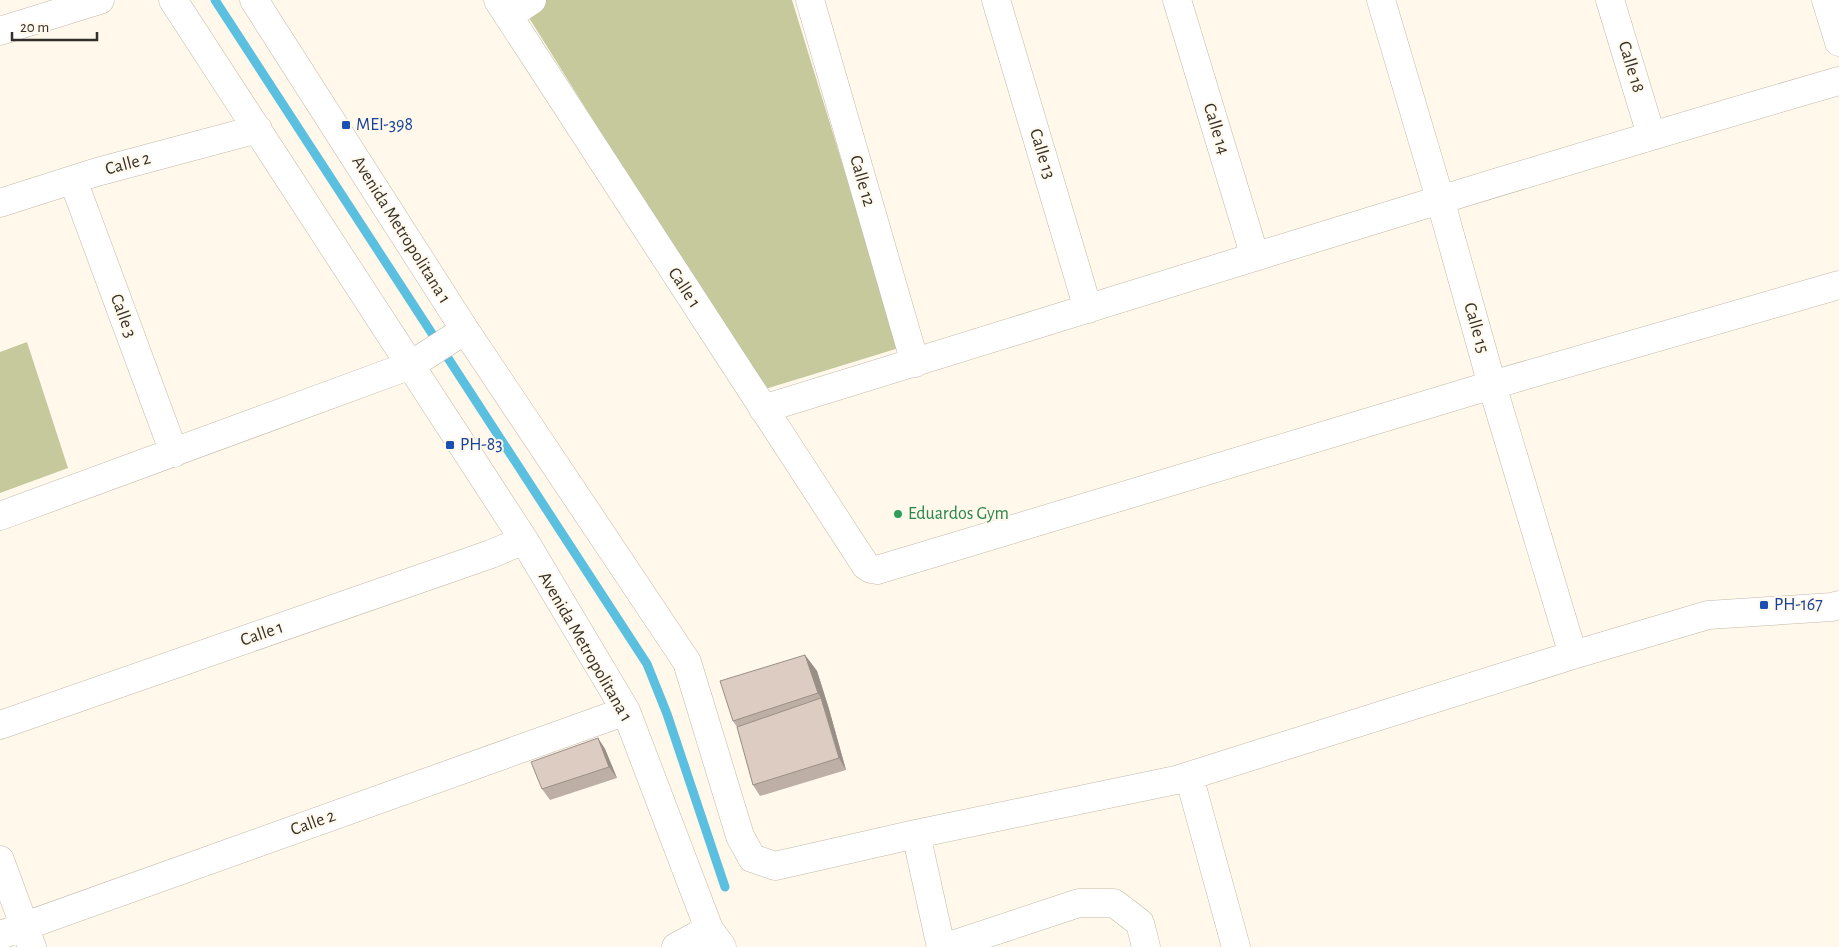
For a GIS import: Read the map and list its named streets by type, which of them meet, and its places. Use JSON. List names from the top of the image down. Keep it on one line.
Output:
{"streets":{"street":["Calle 18","Calle 14","Calle 13","Calle 2","Calle 12","Avenida Metropolitana 1","Calle 1","Calle 3","Calle 15"]},"crossings":[["Calle 2","Avenida Metropolitana 1"],["Calle 2","Calle 3"],["Avenida Metropolitana 1","Calle 1"],["Avenida Metropolitana 1","Calle 15"],["Calle 1","Calle 15"]],"places":{"transit":["MEI-398","PH-83","PH-167"],"other":["Eduardos Gym"]},"scale_bar":"20 m"}
